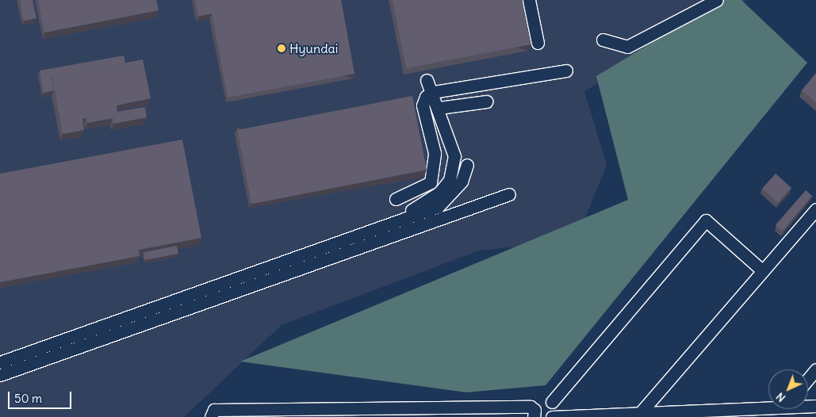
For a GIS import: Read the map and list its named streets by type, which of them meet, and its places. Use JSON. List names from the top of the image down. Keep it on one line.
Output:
{"places":["Hyundai"],"scale_bar":"50 m","north":"bottom left"}
